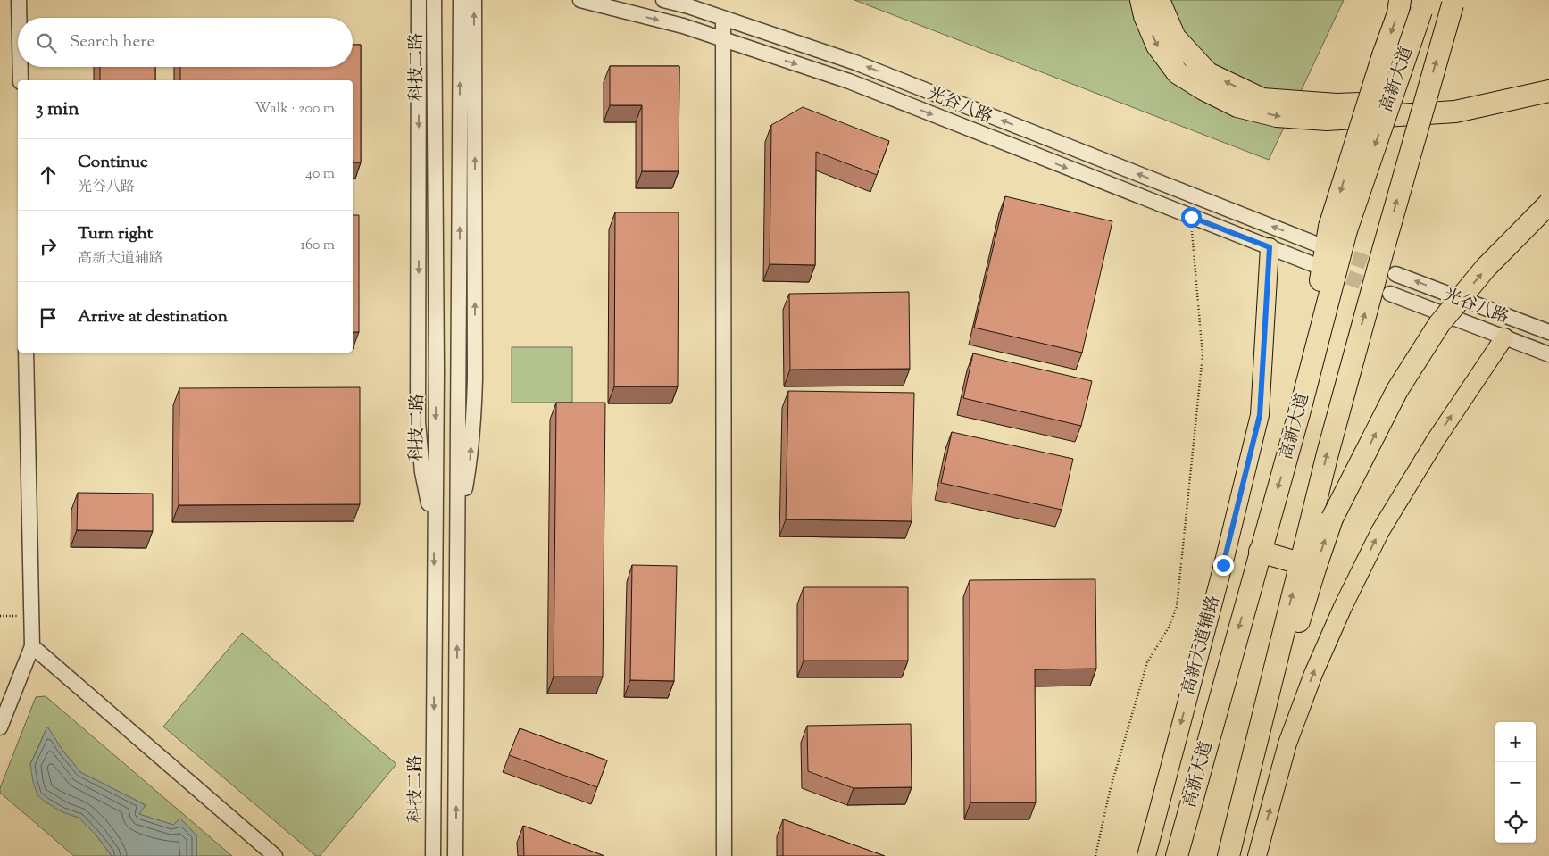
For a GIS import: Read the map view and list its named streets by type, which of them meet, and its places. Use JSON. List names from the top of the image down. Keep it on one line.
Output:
{"streets":{"highway":["高新大道"],"main road":["高新大道辅路"],"street":["科技二路","光谷八路"]},"crossings":[["光谷八路","高新大道辅路"]],"page":{"search":"Search here","heading":["3 min","Walk · 200 m"],"list":[["Continue","光谷八路","40 m"],["Turn right","高新大道辅路","160 m"],"Arrive at destination"],"map_buttons":["+","−"]}}
